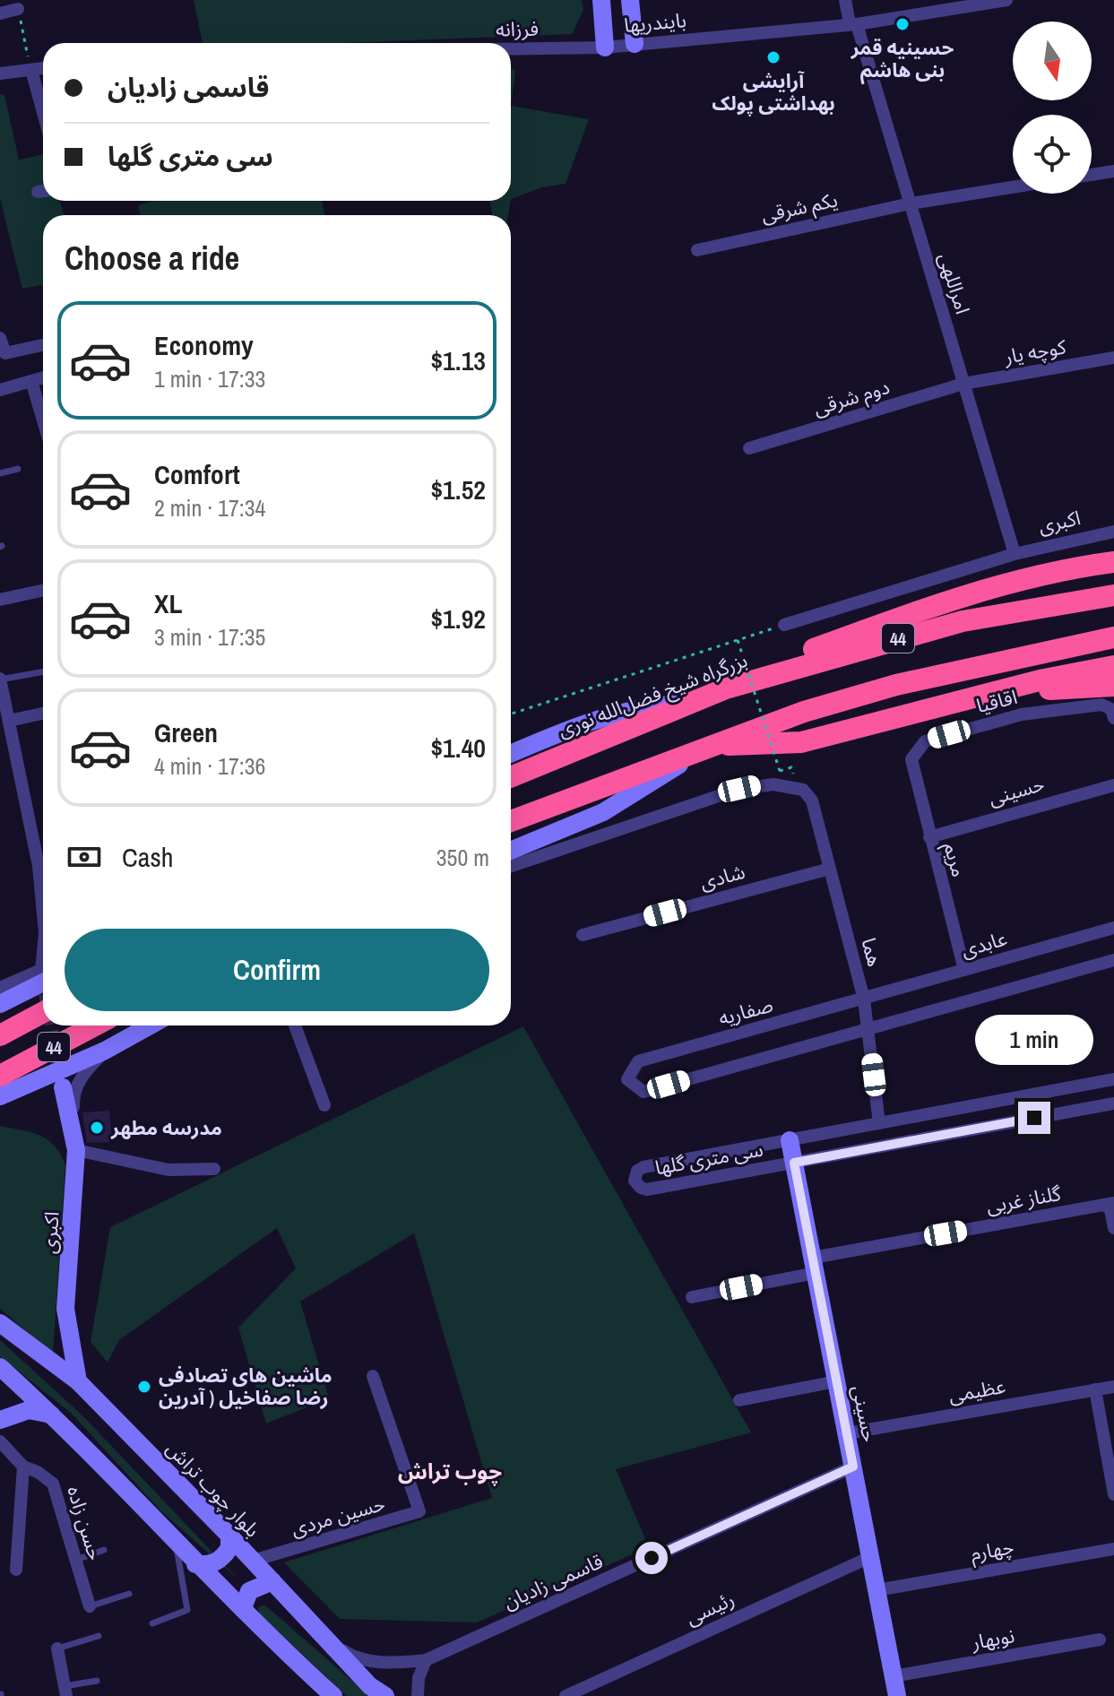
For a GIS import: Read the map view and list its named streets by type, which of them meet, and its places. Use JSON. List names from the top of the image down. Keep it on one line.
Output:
{"streets":{"highway":["44","بزرگراه شیخ فضل‌الله نوری"],"street":["بایندریها","فرزانه","یکم شرقی","امراللهی","کوچه یار","دوم شرقی","اکبری","اقاقیا","حسینی","مریم","شادی","عابدی","هما","صفاریه","سی متری گلها","گلناز غربی","عظیمی","بلوار چوب‌ تراش","حسین مردی","حسن زاده","چهارم","قاسمی زادیان","رئیسی","نوبهار"]},"crossings":[["بایندریها","فرزانه"],["بایندریها","امراللهی"],["یکم شرقی","امراللهی"],["امراللهی","کوچه یار"],["امراللهی","دوم شرقی"],["امراللهی","اکبری"],["کوچه یار","دوم شرقی"],["اکبری","بلوار چوب‌ تراش"],["اقاقیا","مریم"],["حسینی","مریم"],["حسینی","سی متری گلها"],["حسینی","گلناز غربی"],["حسینی","عظیمی"],["حسینی","چهارم"],["حسینی","قاسمی زادیان"],["حسینی","رئیسی"],["حسینی","نوبهار"],["مریم","عابدی"],["شادی","هما"],["عابدی","هما"],["عابدی","صفاریه"],["هما","صفاریه"],["هما","سی متری گلها"],["بلوار چوب‌ تراش","حسین مردی"],["بلوار چوب‌ تراش","قاسمی زادیان"]],"districts":["چوب تراش"],"places":["حسینیه قمر بنی هاشم","آرایشی بهداشتی پولک","مدرسه مطهر","ماشین های تصادفی رضا صفاخیل ( آدرین"],"north":"bottom","page":{"banner":["قاسمی زادیان","سی متری گلها"],"heading":"Choose a ride","list":[{"name":"Economy","note":"1 min · 17:33","value":"$1.13"},{"name":"Comfort","note":"2 min · 17:34","value":"$1.52"},{"name":"XL","note":"3 min · 17:35","value":"$1.92"},{"name":"Green","note":"4 min · 17:36","value":"$1.40"}],"pay":["Cash","350 m"],"buttons":"Confirm","bubble":"1 min"}}
